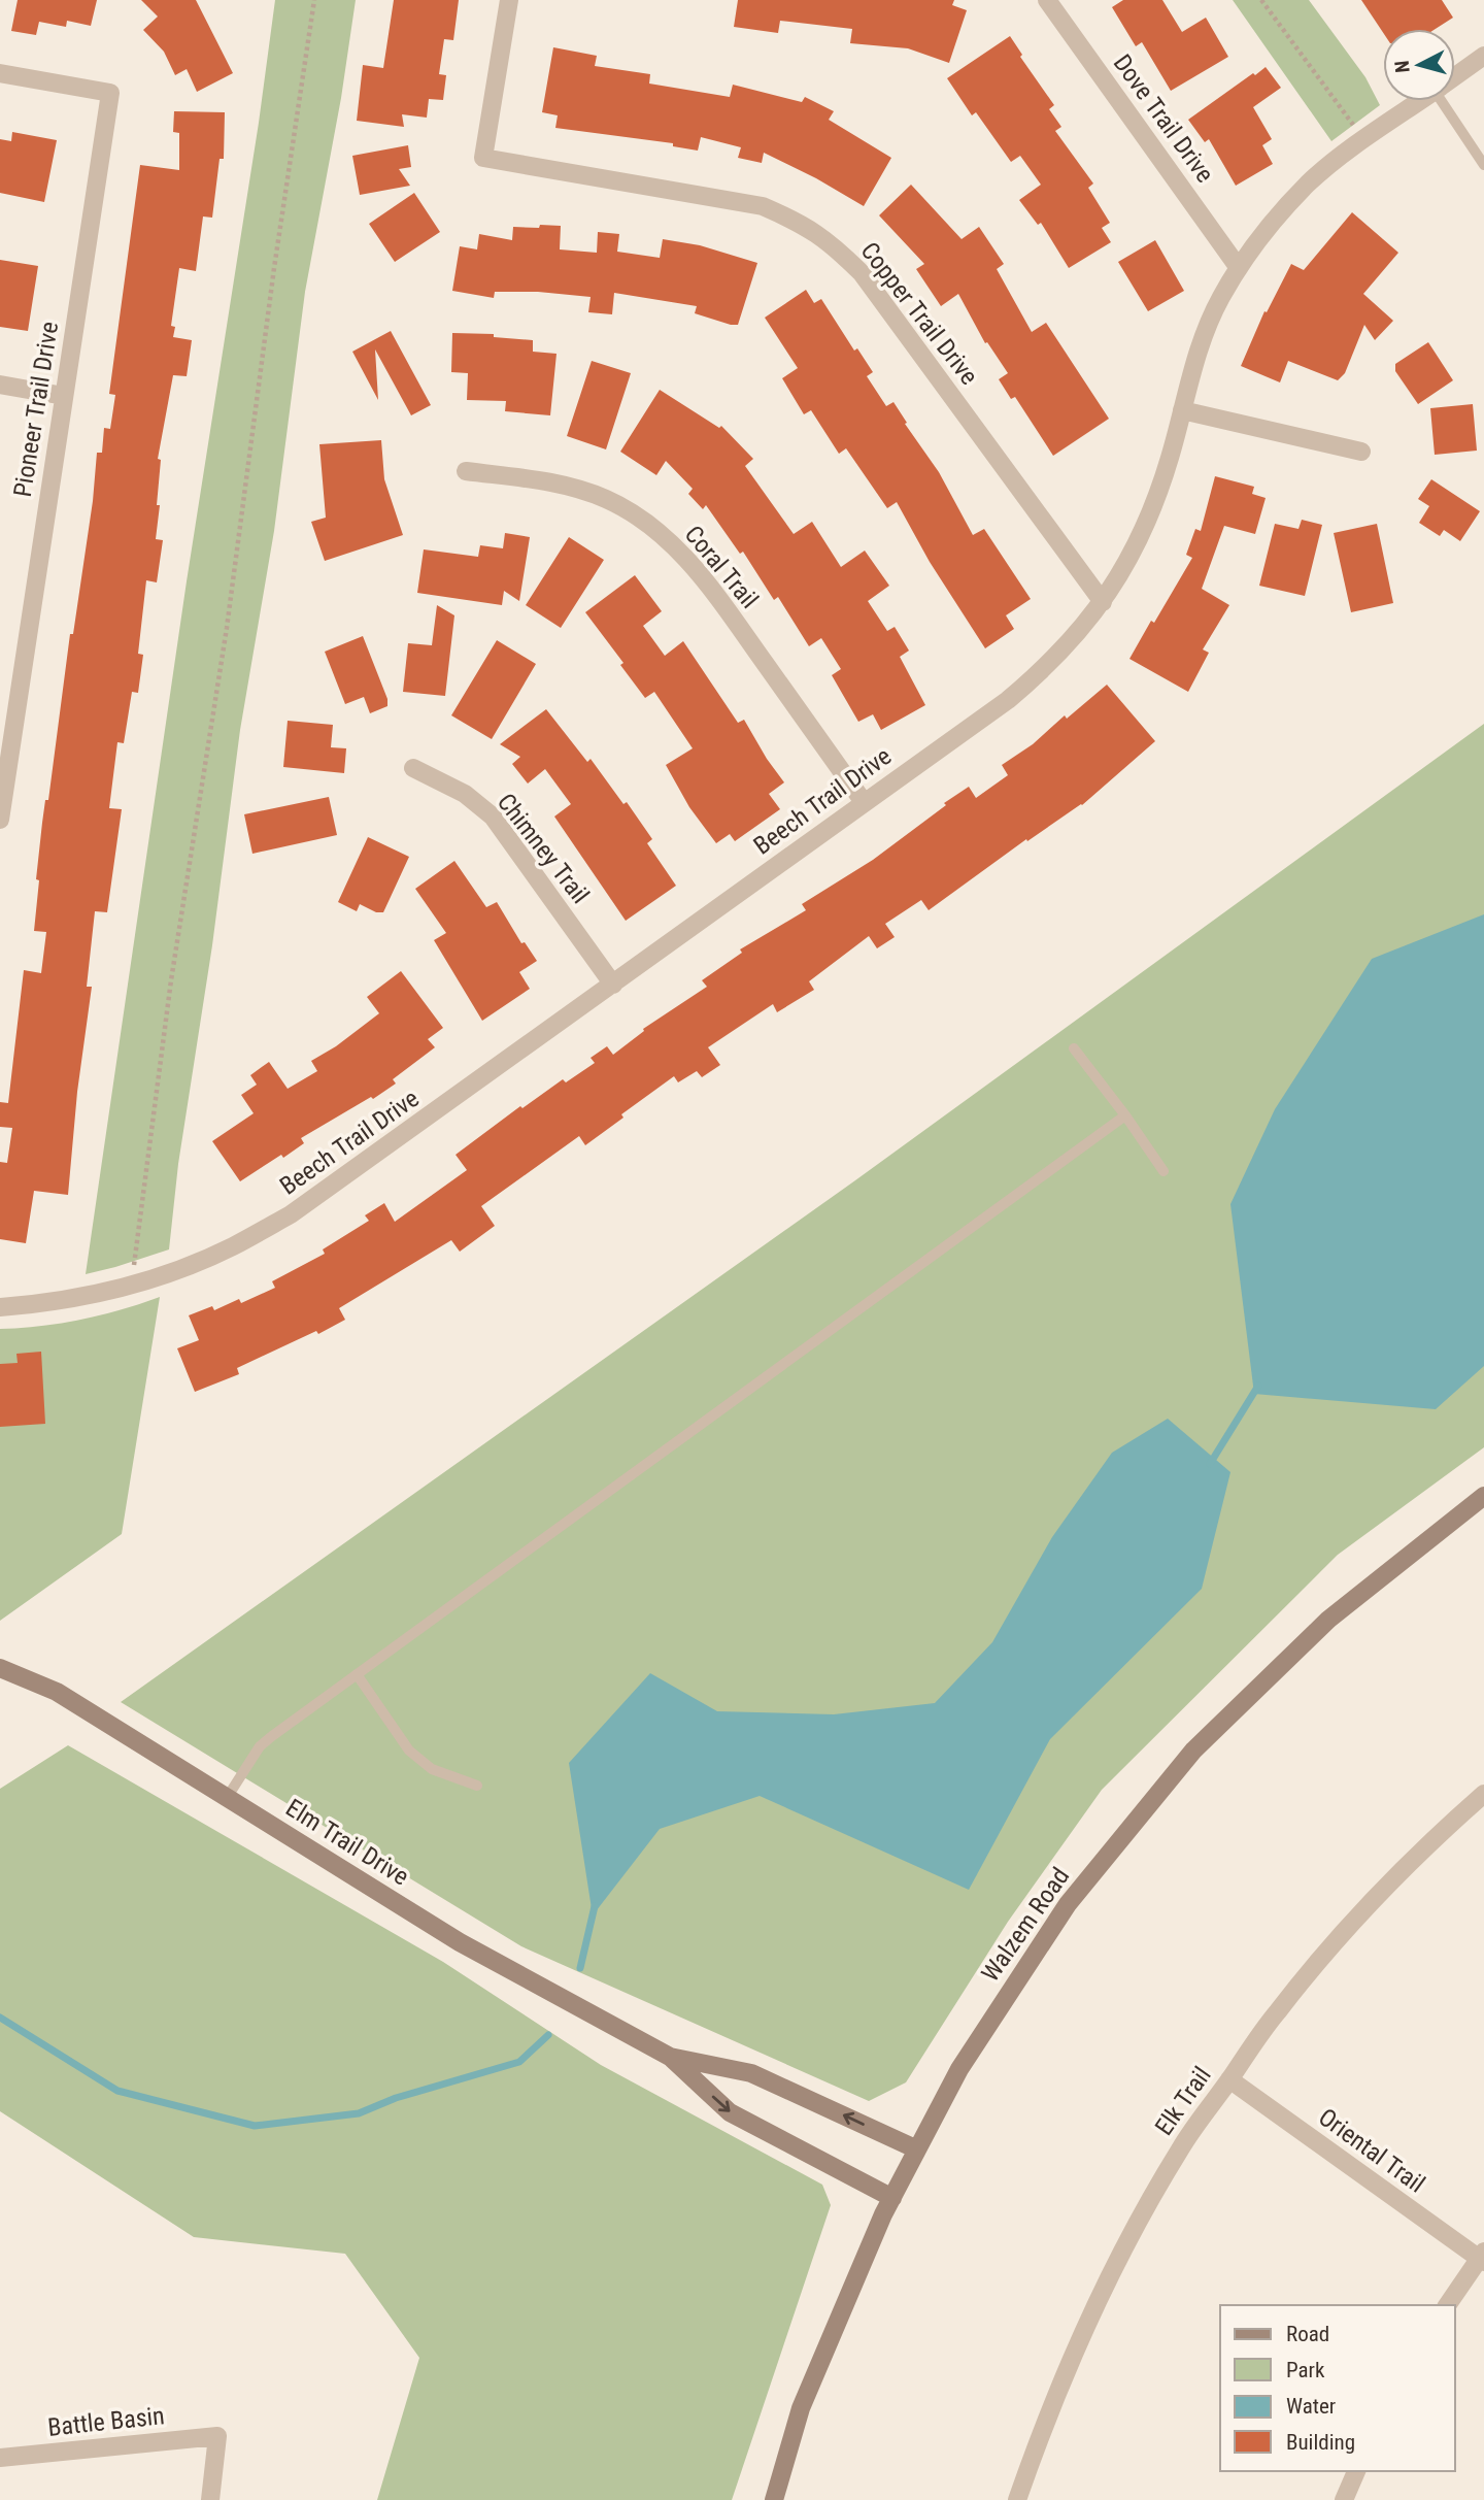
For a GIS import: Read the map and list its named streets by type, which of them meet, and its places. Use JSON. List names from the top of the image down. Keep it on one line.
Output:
{"streets":{"street":["Dove Trail Drive","Copper Trail Drive","Pioneer Trail Drive","Coral Trail","Beech Trail Drive","Chimney Trail","Elm Trail Drive","Walzem Road","Elk Trail","Oriental Trail","Battle Basin"]},"crossings":[["Dove Trail Drive","Beech Trail Drive"],["Copper Trail Drive","Beech Trail Drive"],["Coral Trail","Beech Trail Drive"],["Beech Trail Drive","Chimney Trail"],["Elm Trail Drive","Walzem Road"],["Elk Trail","Oriental Trail"]],"legend":["Road","Park","Water","Building"],"north":"left"}
